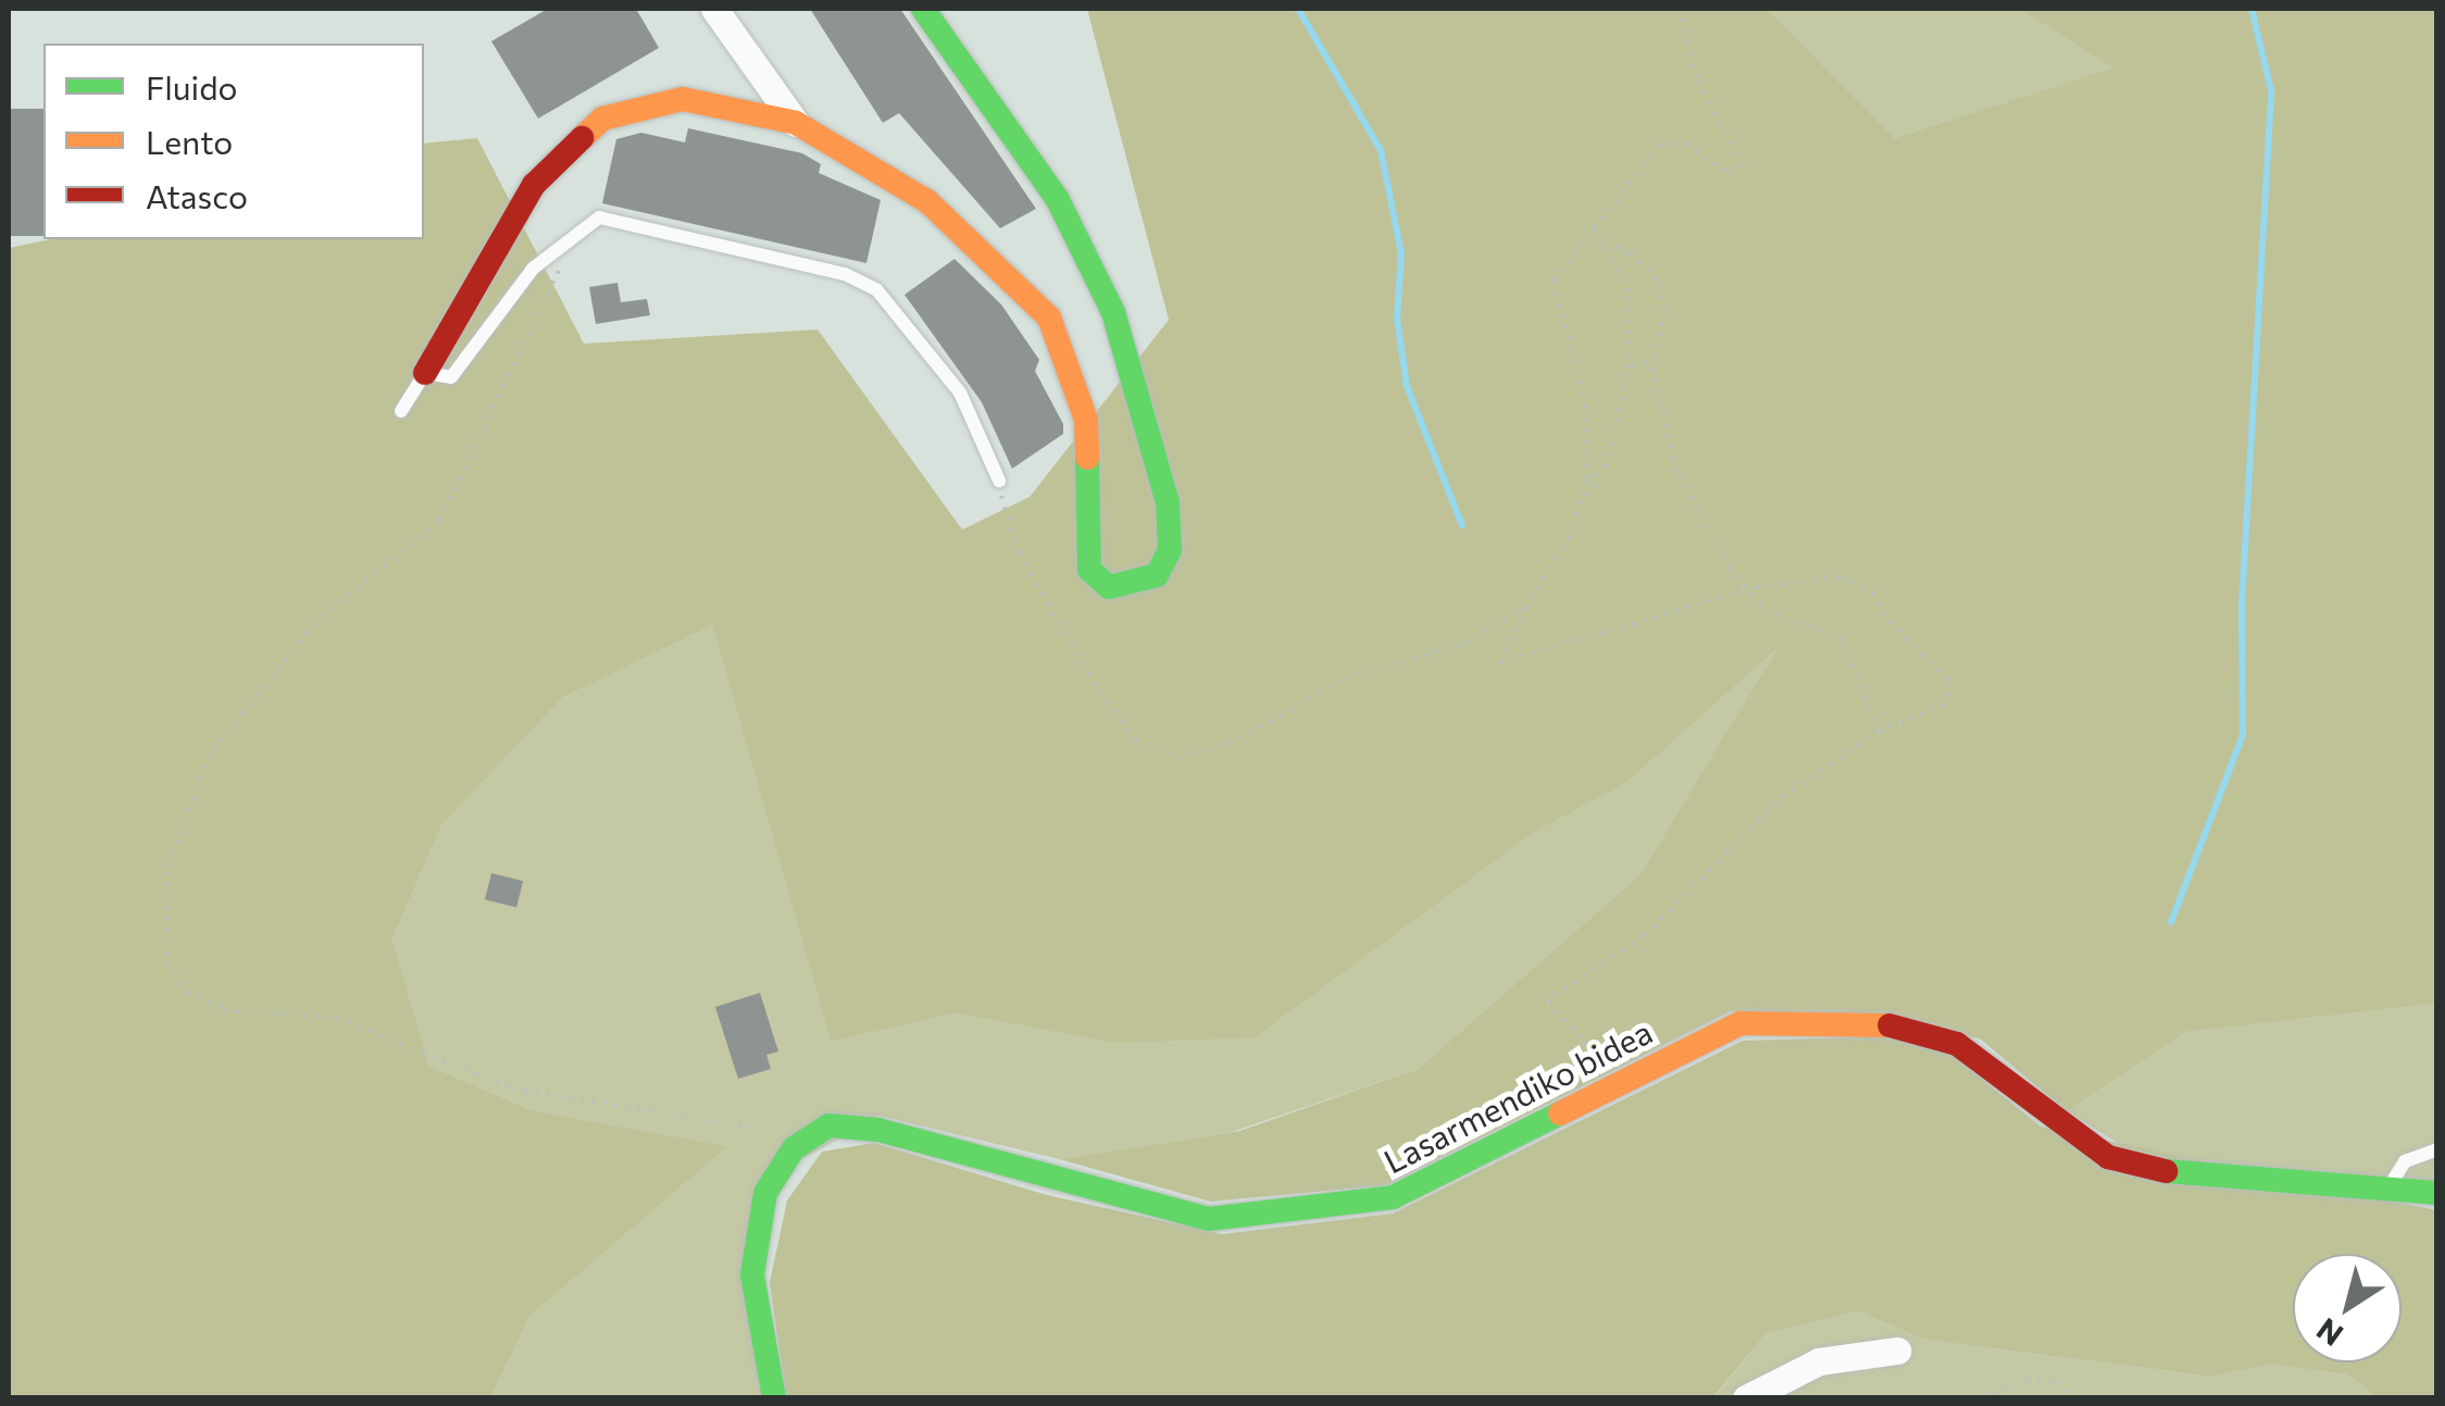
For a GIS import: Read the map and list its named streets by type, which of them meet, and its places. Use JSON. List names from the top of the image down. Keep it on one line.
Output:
{"streets":{"street":["Lasarmendiko bidea"]},"legend":["Fluido","Lento","Atasco"],"north":"bottom left"}
